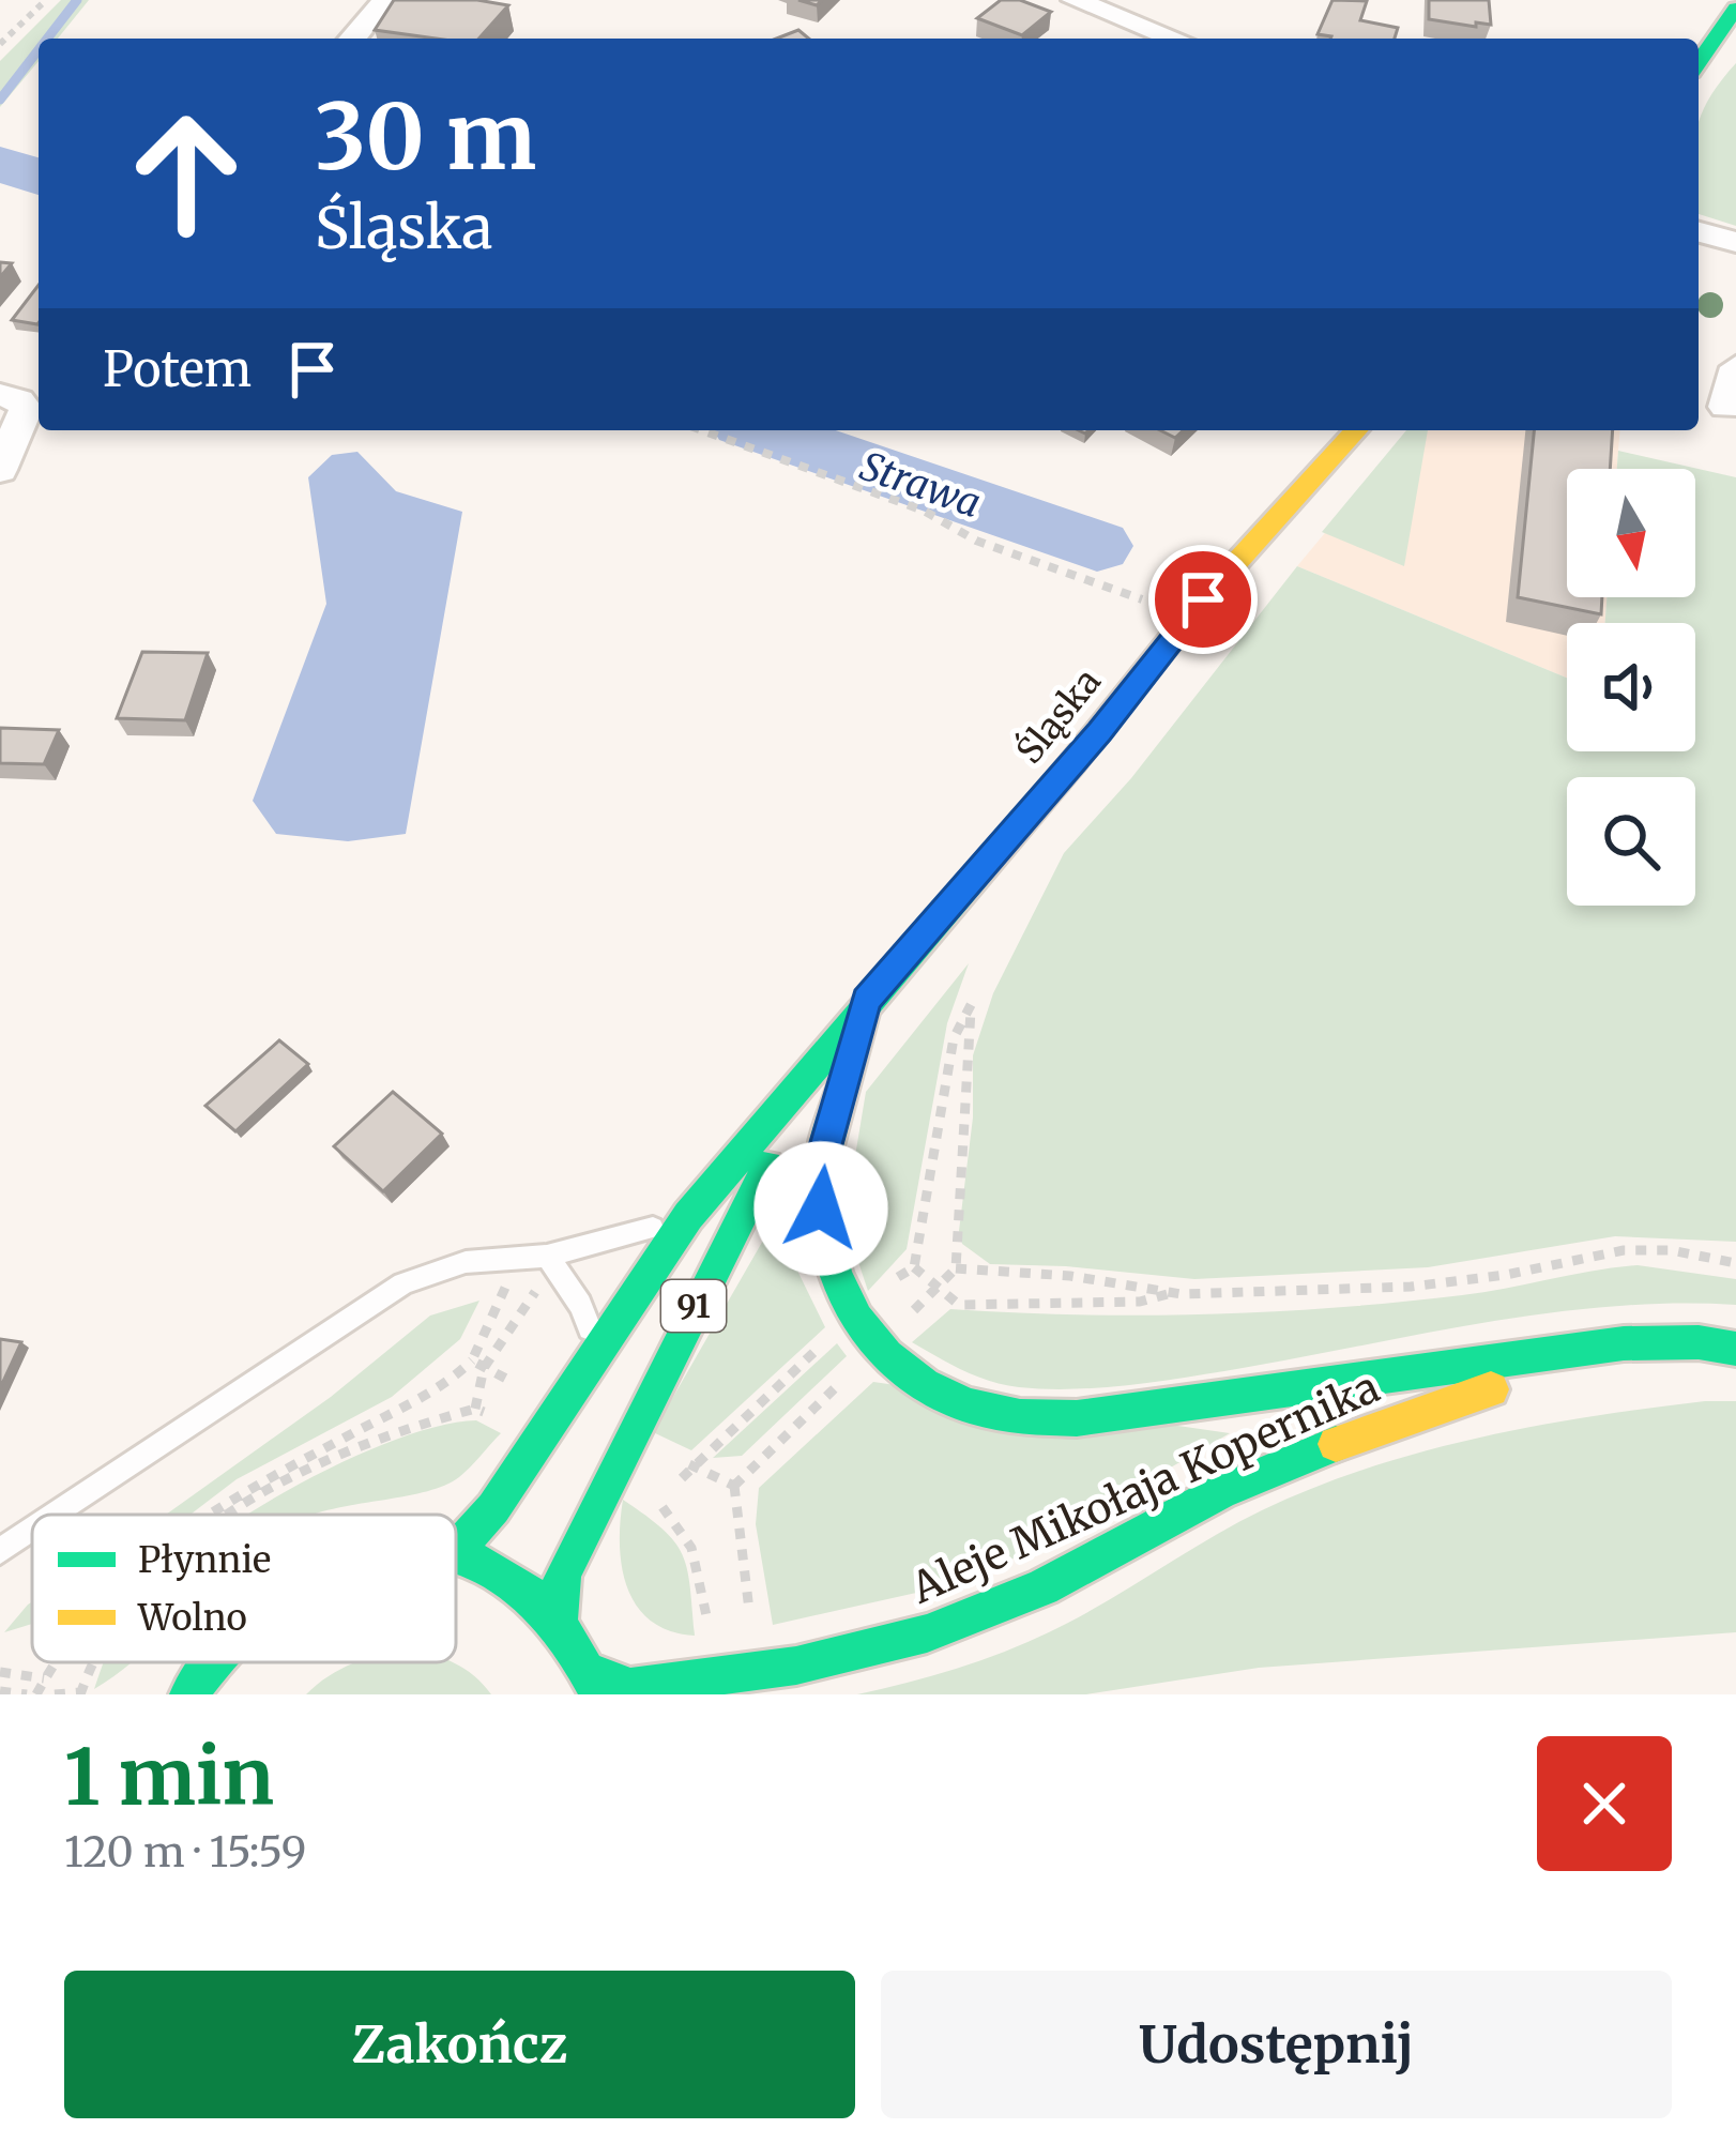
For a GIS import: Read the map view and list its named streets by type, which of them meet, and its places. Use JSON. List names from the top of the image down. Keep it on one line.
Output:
{"streets":{"main road":["Śląska","91","Aleje Mikołaja Kopernika"]},"water":["Strawa"],"legend":["Płynnie","Wolno"],"north":"bottom","page":{"turn":["30 m","Śląska"],"then":"Potem","heading":["1 min","120 m · 15:59"],"buttons":["Zakończ","Udostępnij"]}}
